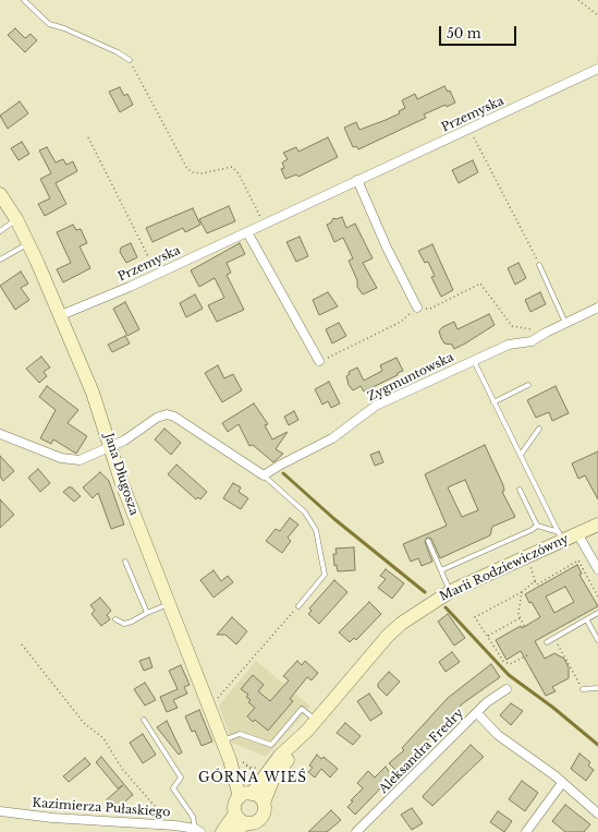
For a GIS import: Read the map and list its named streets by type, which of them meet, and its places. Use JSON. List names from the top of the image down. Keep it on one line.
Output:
{"streets":{"street":["Przemyska","Zygmuntowska","Jana Długosza","Marii Rodziewiczówny","Aleksandra Fredry","Kazimierza Pułaskiego"]},"crossings":[["Przemyska","Jana Długosza"],["Jana Długosza","Marii Rodziewiczówny"]],"districts":["GÓRNA WIEŚ"],"scale_bar":"50 m"}
